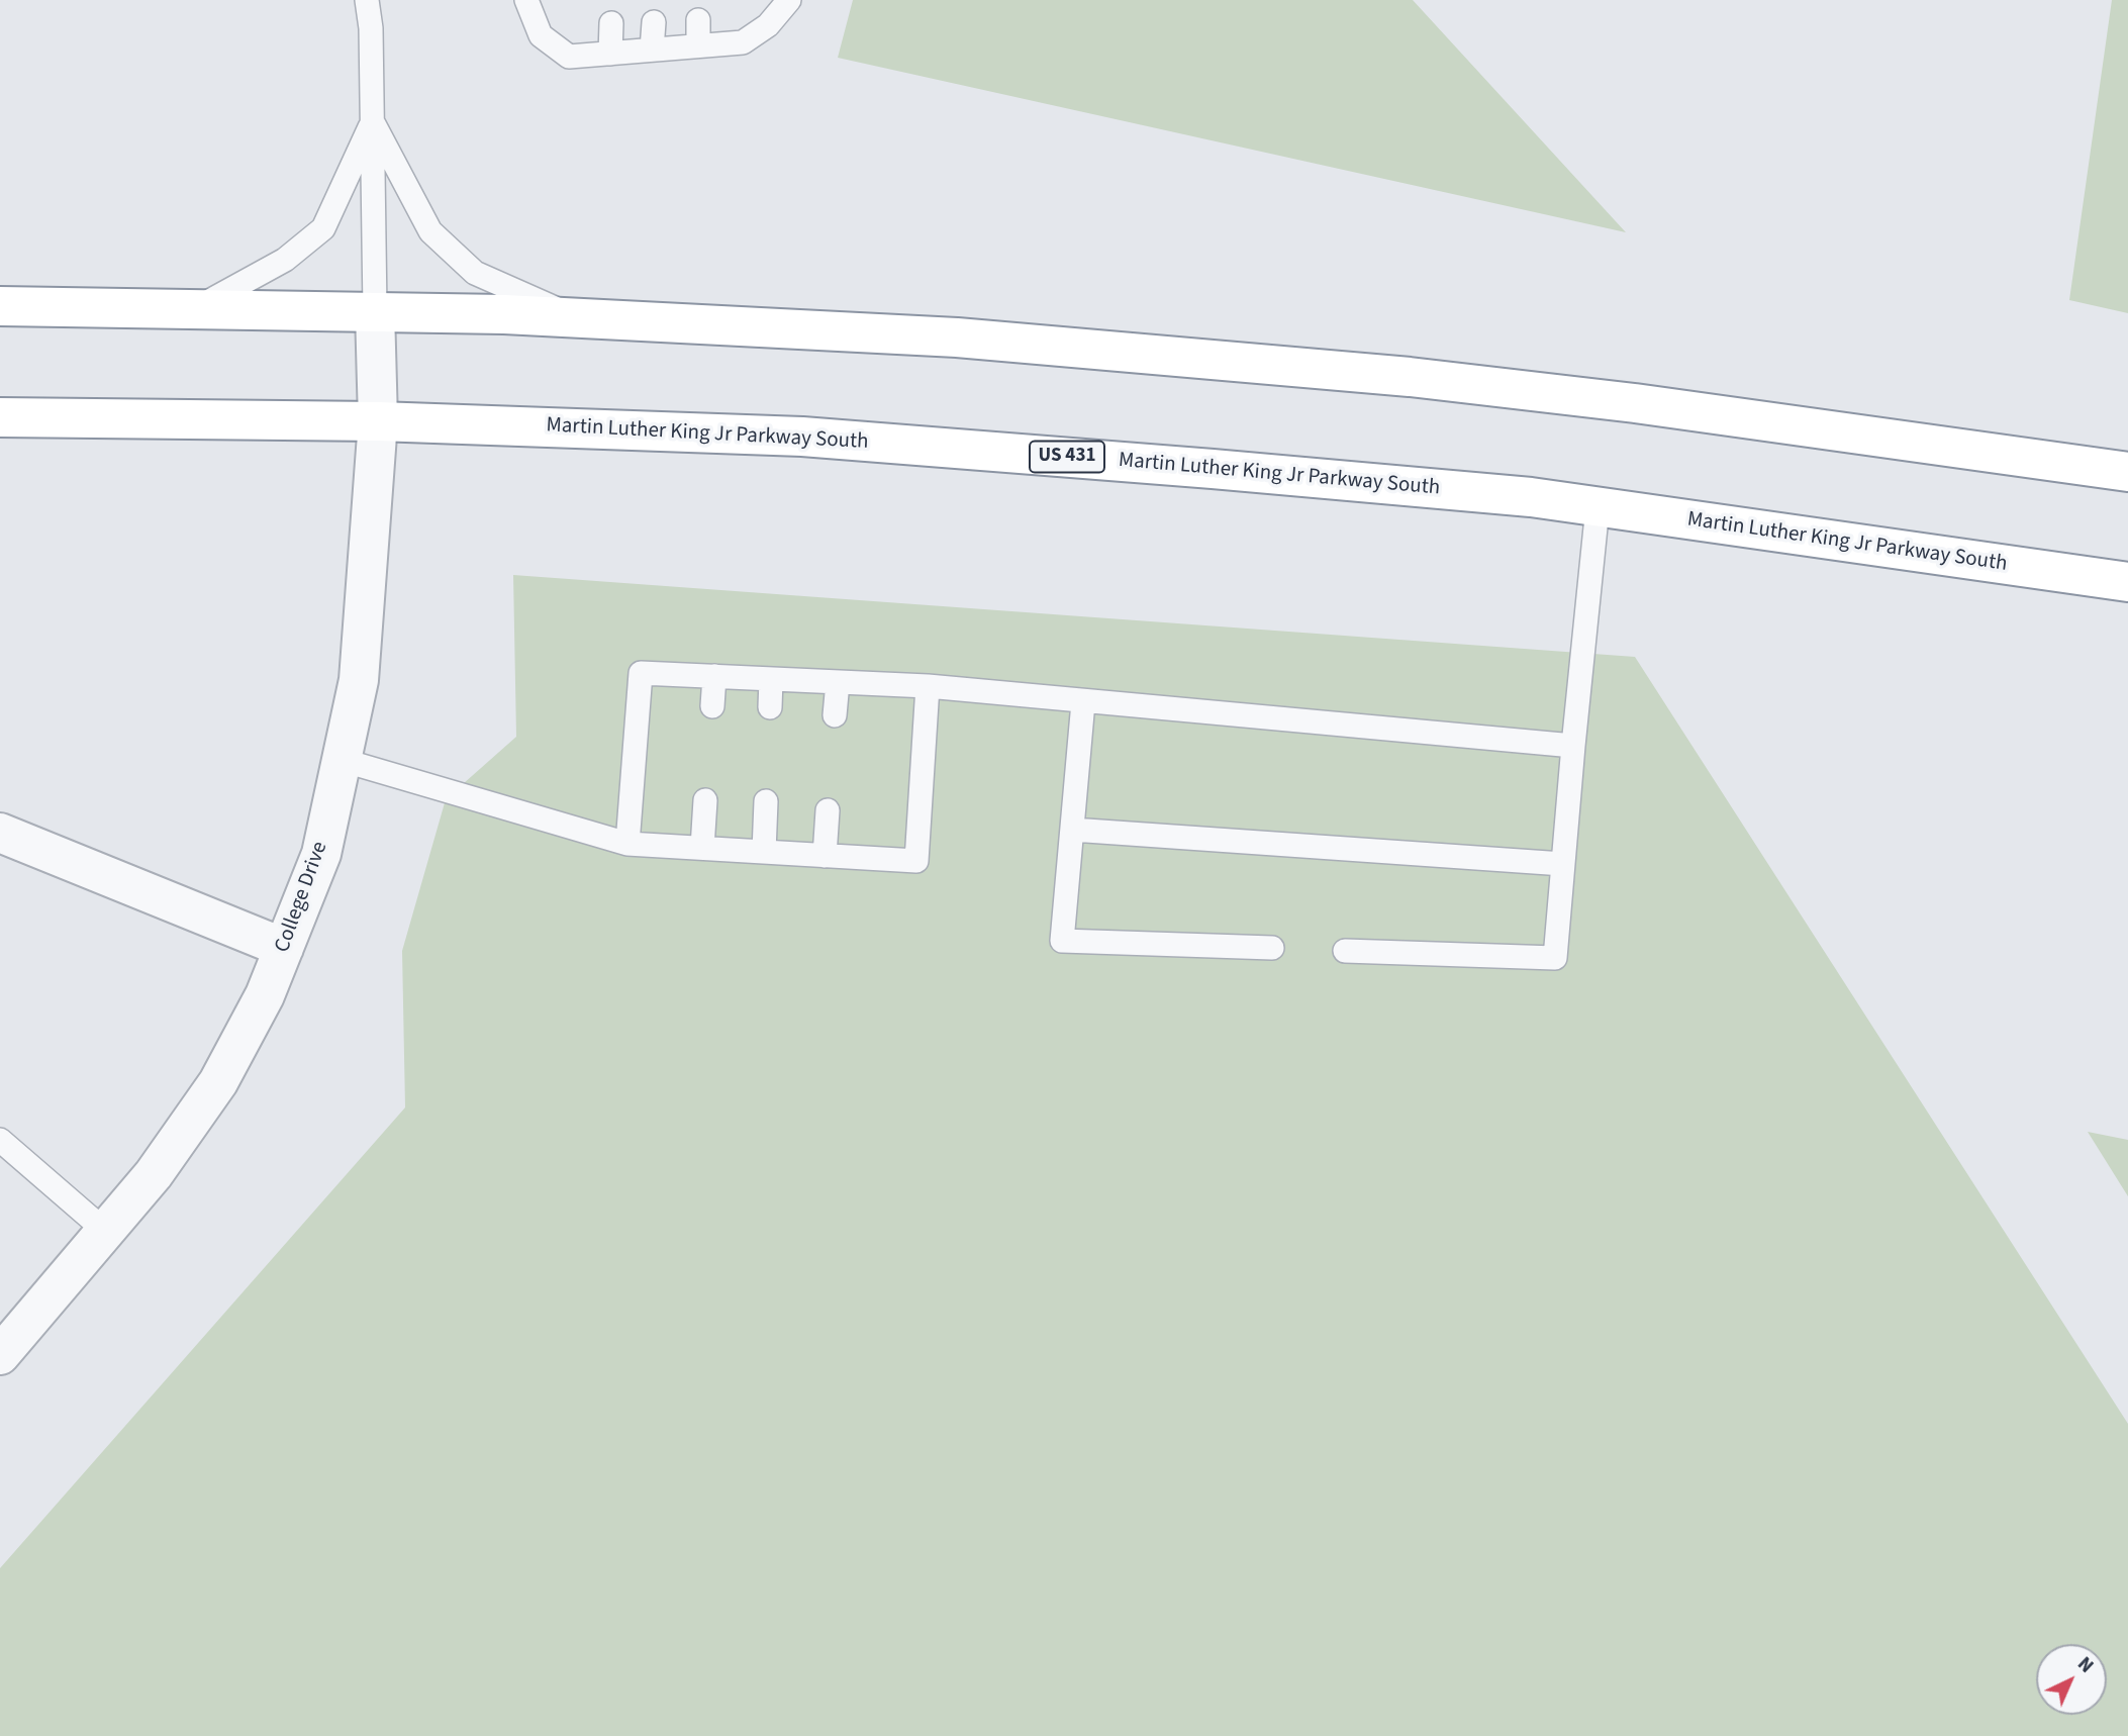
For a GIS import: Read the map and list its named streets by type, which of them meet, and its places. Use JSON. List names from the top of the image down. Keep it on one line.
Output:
{"streets":{"highway":["Martin Luther King Jr Parkway South","US 431"],"street":["College Drive"]},"crossings":[["Martin Luther King Jr Parkway South","College Drive"]],"north":"top right"}
